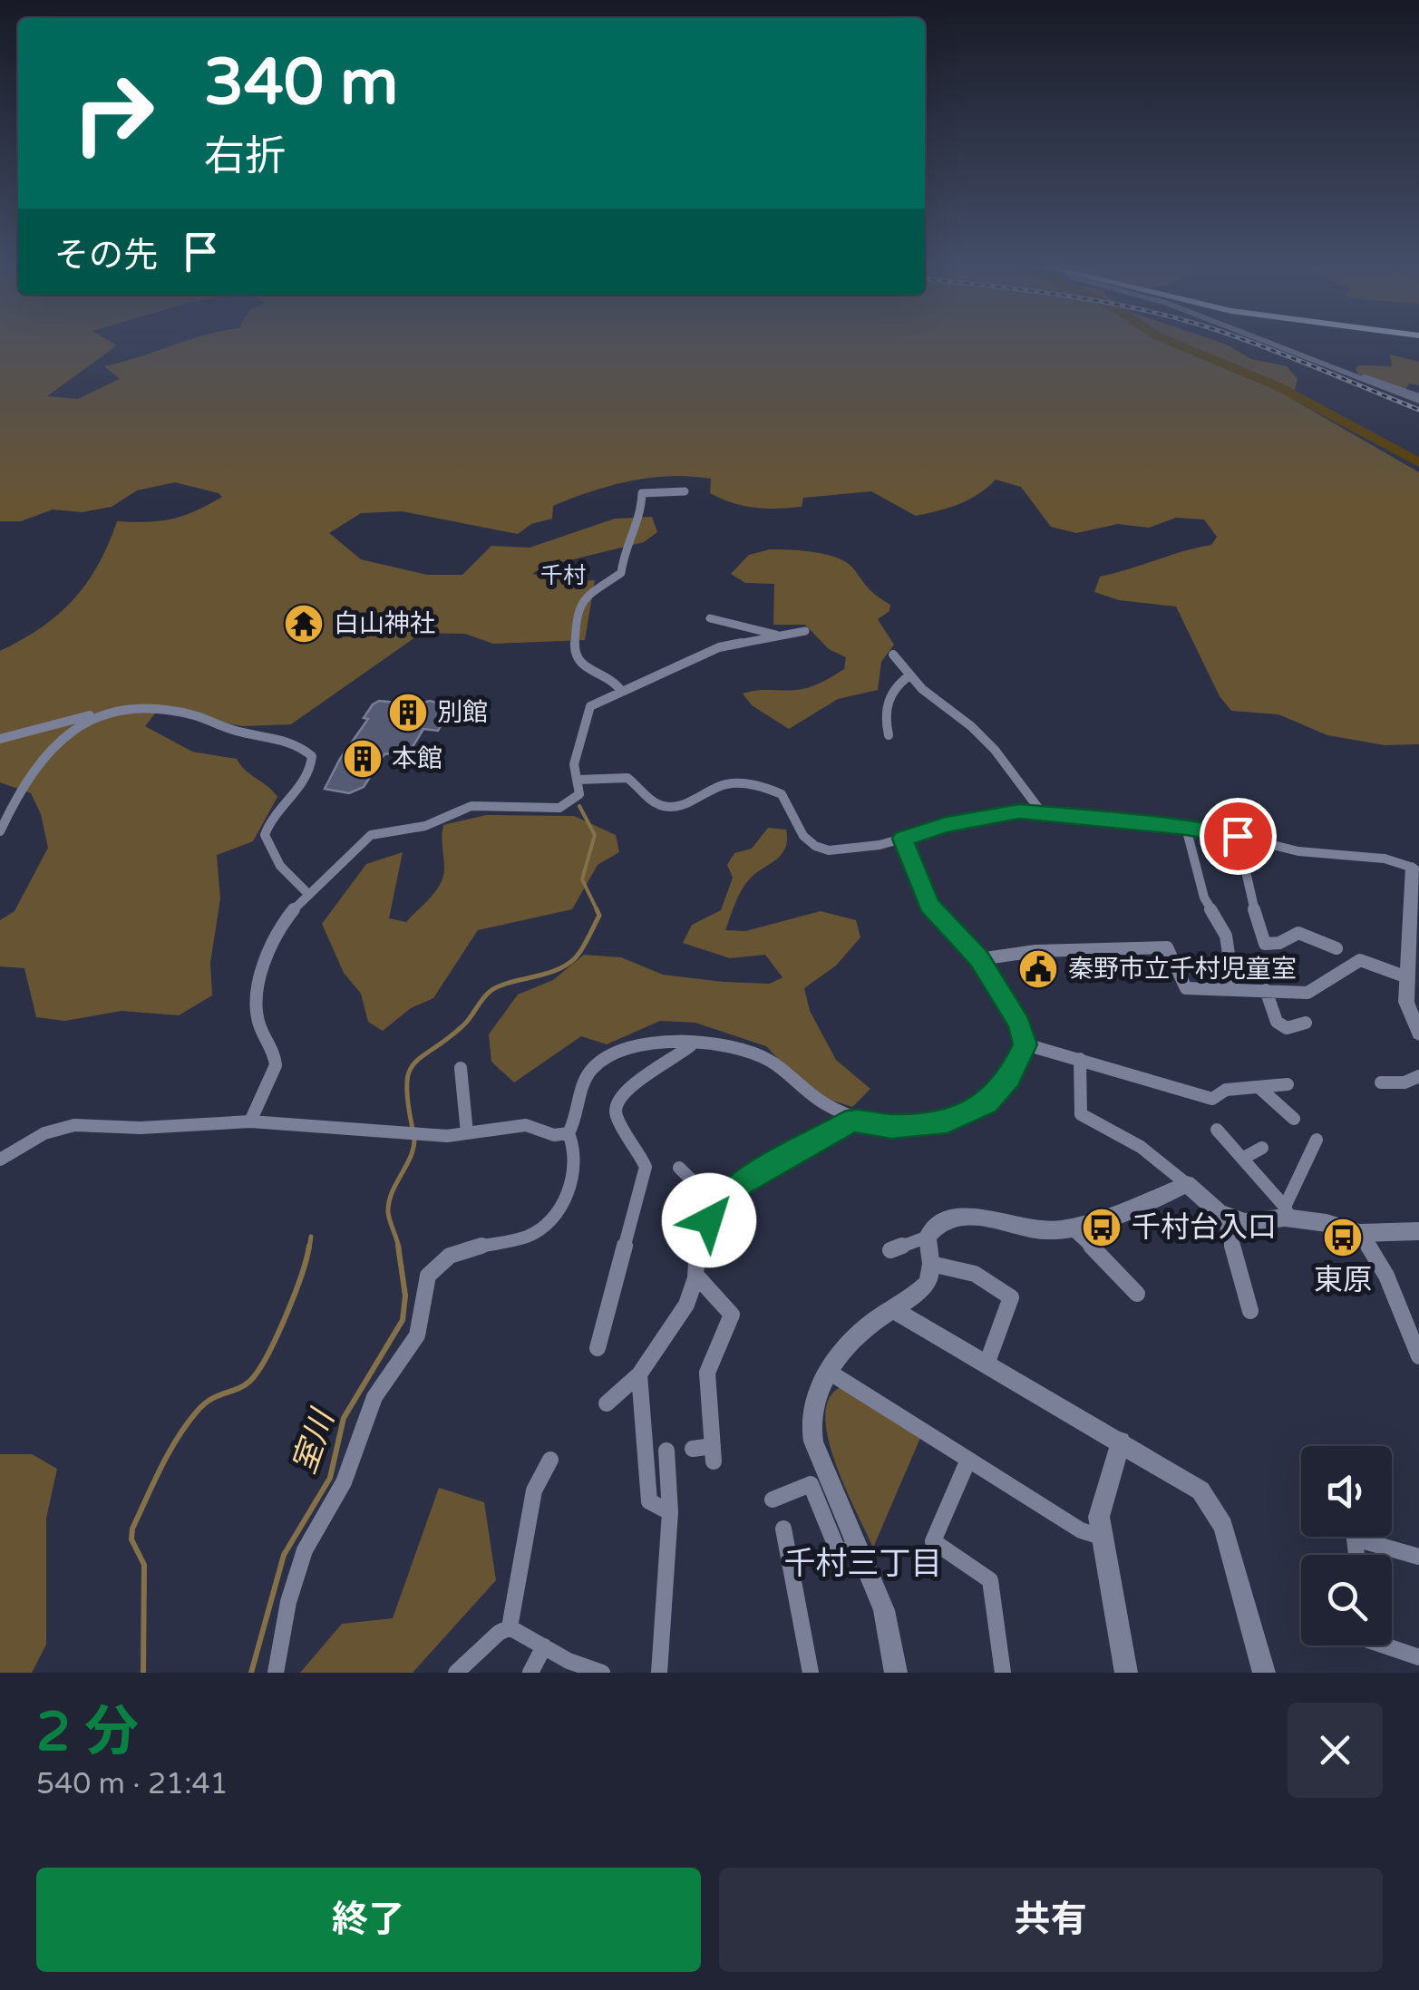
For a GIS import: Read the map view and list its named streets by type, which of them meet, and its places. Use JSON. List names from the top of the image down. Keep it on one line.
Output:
{"districts":["千村","千村三丁目"],"water":["室川"],"places":{"temple":["白山神社"],"building":["別館","本館"],"public building":["秦野市立千村児童室"],"bus stop":["千村台入口","東原"]},"page":{"turn":["340 m","右折"],"then":"その先","heading":["2 分","540 m · 21:41"],"buttons":["終了","共有"]}}
